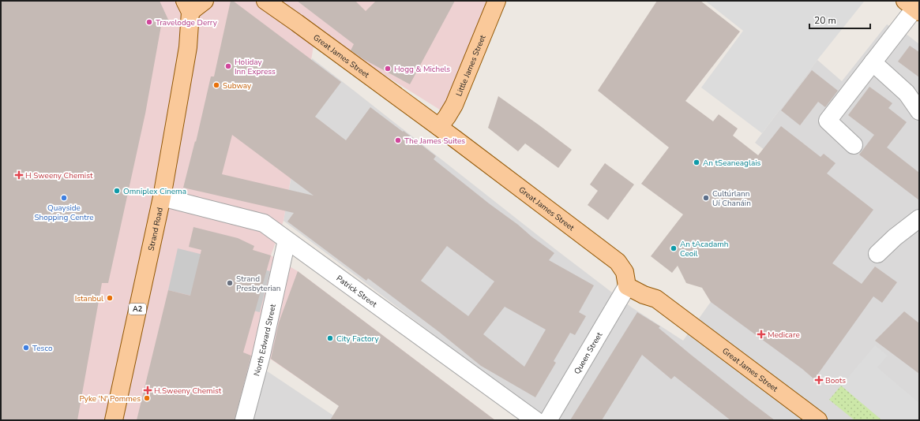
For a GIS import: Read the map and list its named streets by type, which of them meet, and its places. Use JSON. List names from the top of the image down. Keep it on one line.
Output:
{"streets":{"main road":["Great James Street","Little James Street","Strand Road","A2"],"street":["Patrick Street","North Edward Street","Queen Street"]},"crossings":[["Great James Street","Little James Street"],["Great James Street","Queen Street"],["Strand Road","Patrick Street"],["Strand Road","A2"],["Patrick Street","North Edward Street"]],"places":{"other":["Travelodge Derry","Holiday Inn Express","Hogg & Michels","Subway","The James Suites","An tSeaneaglais","Omniplex Cinema","Quayside Shopping Centre","Cultúrlann Uí Chanáin","An tAcadamh Ceoil","Strand Presbyterian","Istanbul","City Factory","Tesco","Pyke 'N' Pommes"],"health":["H Sweeny Chemist","Medicare","Boots","H.Sweeny Chemist"]},"scale_bar":"20 m"}
